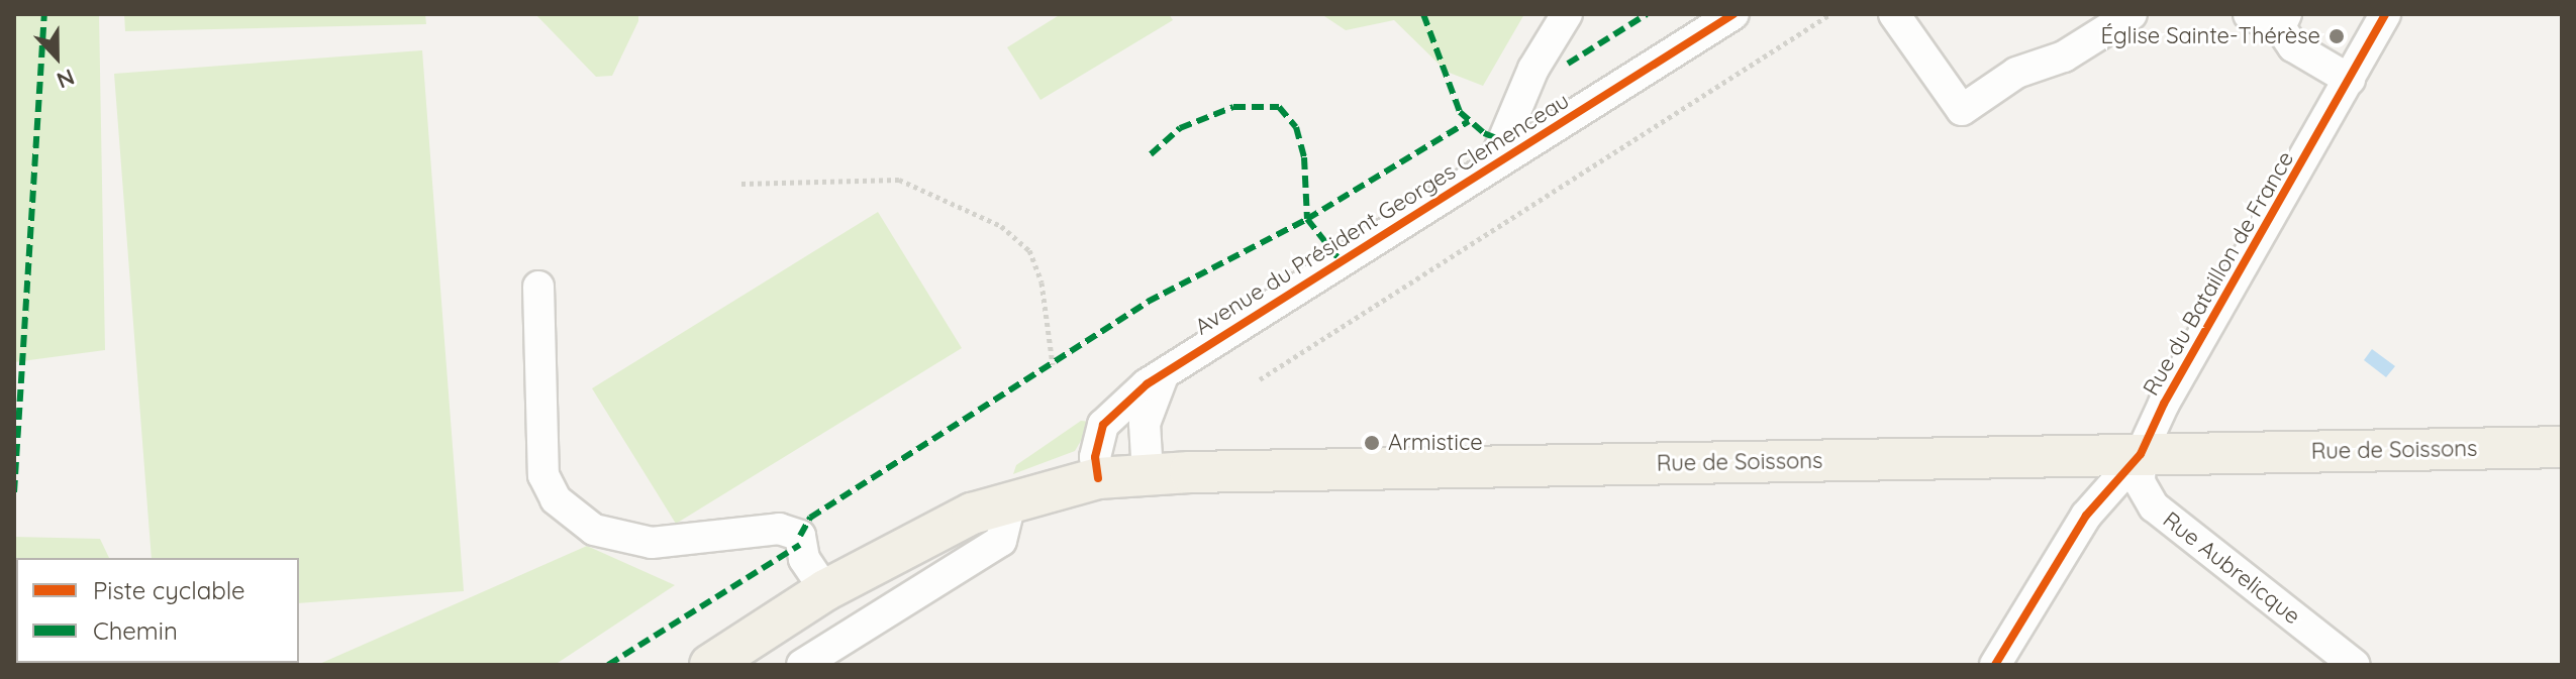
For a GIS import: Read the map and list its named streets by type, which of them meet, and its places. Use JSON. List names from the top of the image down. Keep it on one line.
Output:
{"streets":{"main road":["Rue de Soissons"],"street":["Avenue du Président Georges Clemenceau","Rue du Bataillon de France","Rue Aubrelicque"]},"crossings":[["Avenue du Président Georges Clemenceau","Rue de Soissons"],["Rue du Bataillon de France","Rue de Soissons"],["Rue du Bataillon de France","Rue Aubrelicque"],["Rue de Soissons","Rue Aubrelicque"]],"places":["Église Sainte-Thérèse","Armistice"],"legend":["Piste cyclable","Chemin"],"north":"bottom"}
